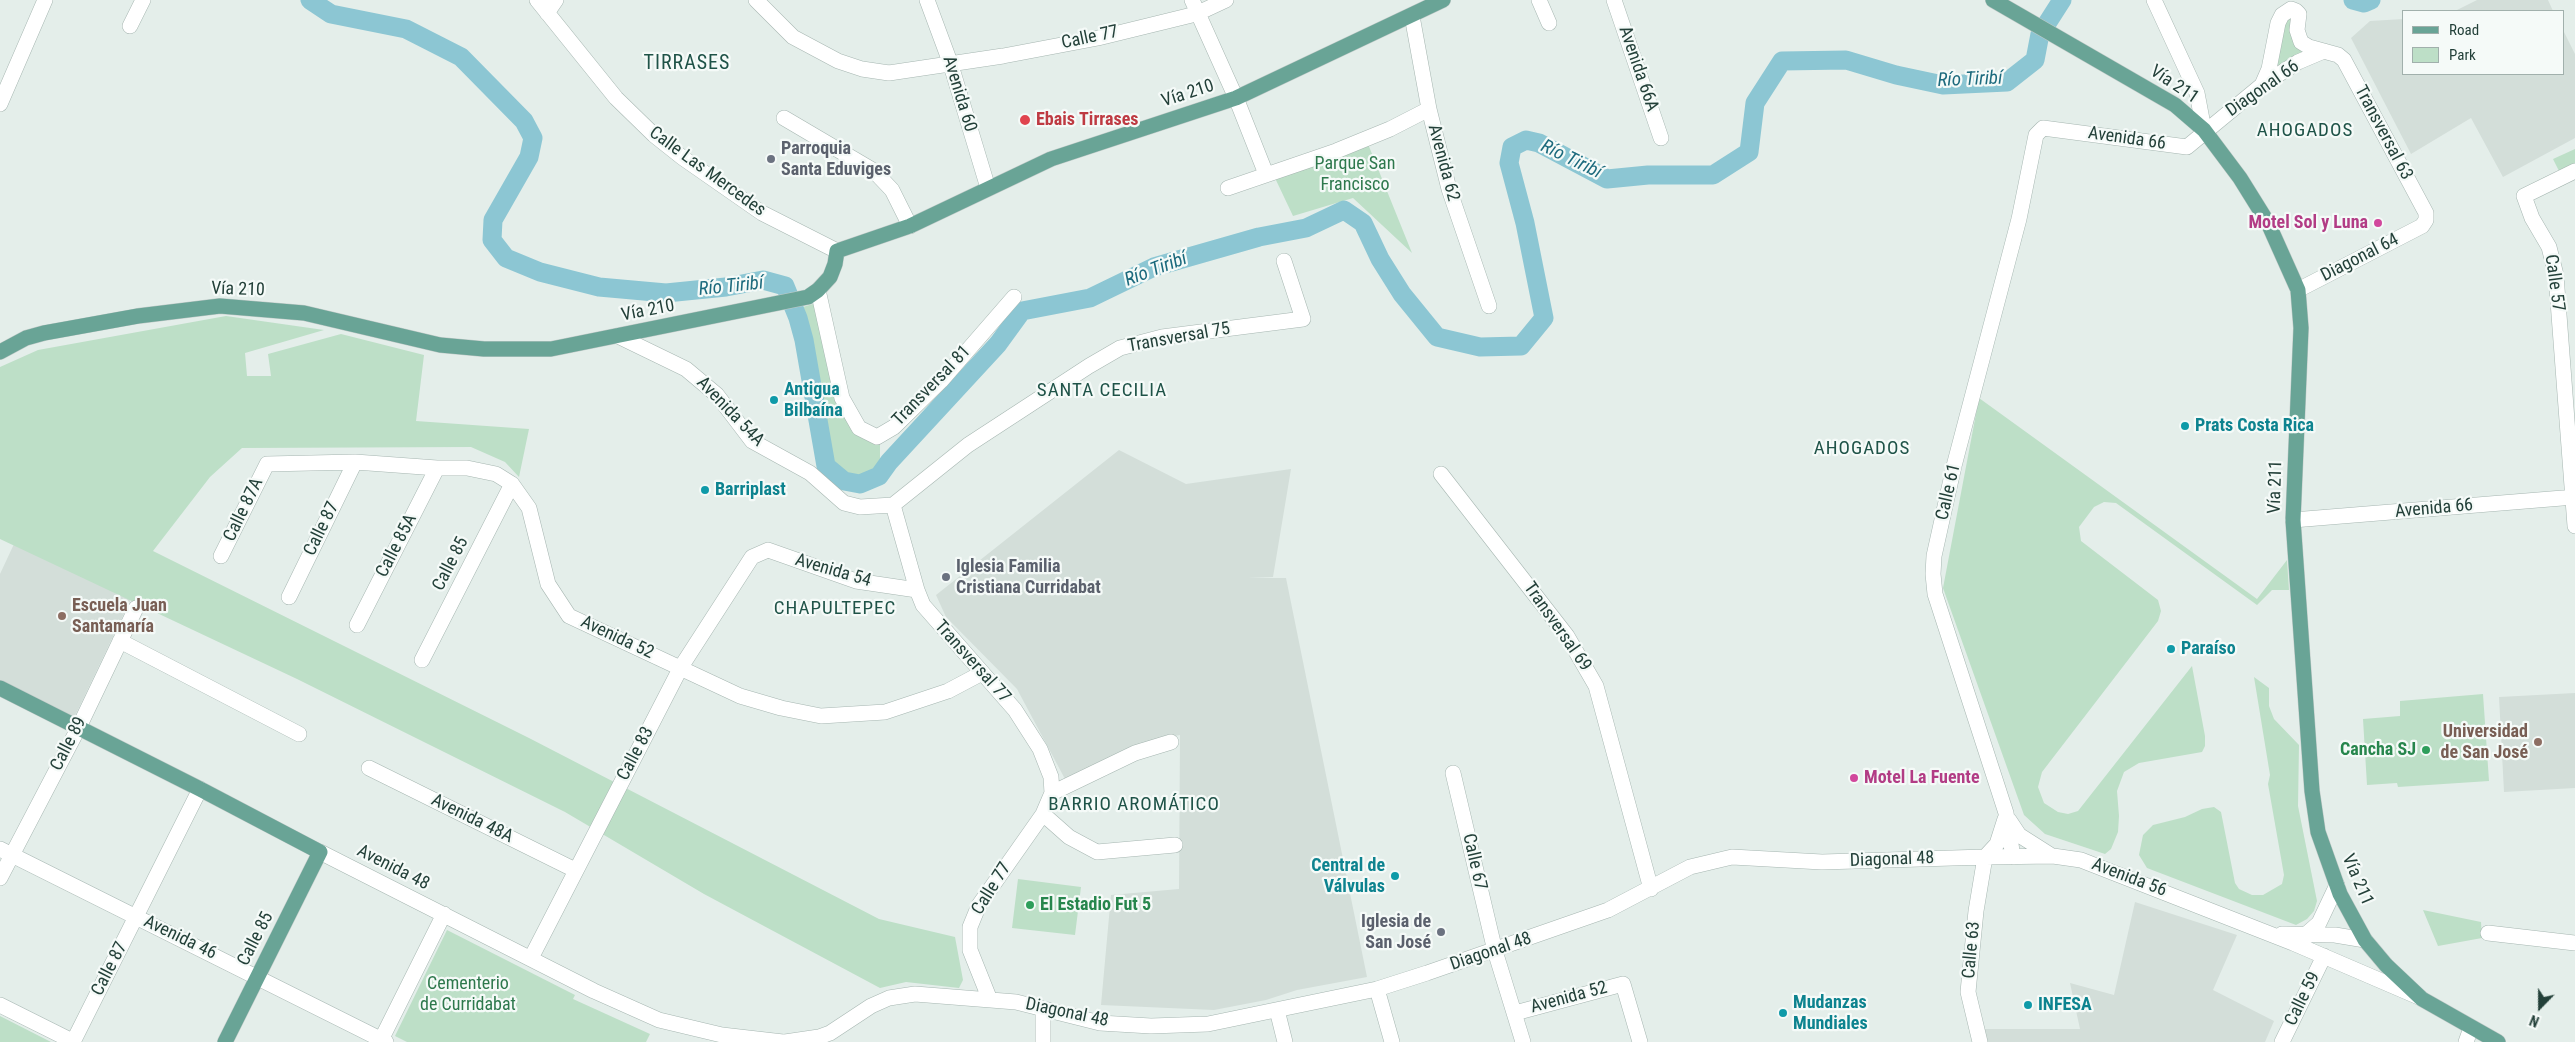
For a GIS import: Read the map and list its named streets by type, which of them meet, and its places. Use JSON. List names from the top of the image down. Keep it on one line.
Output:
{"streets":{"main road":["Vía 211","Vía 210","Calle 85","Avenida 48"],"street":["Calle 77","Avenida 66A","Diagonal 66","Avenida 60","Transversal 63","Avenida 66","Avenida 62","Calle Las Mercedes","Diagonal 64","Calle 57","Transversal 75","Transversal 81","Avenida 54A","Calle 61","Calle 87A","Calle 87","Calle 85A","Avenida 54","Transversal 69","Avenida 52","Transversal 77","Calle 89","Calle 83","Avenida 48A","Diagonal 48","Calle 67","Avenida 56","Avenida 46","Calle 63","Calle 59"]},"crossings":[["Calle 77","Avenida 60"],["Calle 77","Diagonal 48"],["Calle 77","Avenida 48"],["Vía 211","Diagonal 66"],["Vía 211","Avenida 66"],["Vía 211","Diagonal 64"],["Vía 211","Avenida 56"],["Diagonal 66","Transversal 63"],["Diagonal 66","Avenida 66"],["Avenida 60","Vía 210"],["Vía 210","Avenida 62"],["Vía 210","Calle Las Mercedes"],["Vía 210","Transversal 81"],["Vía 210","Avenida 54A"],["Transversal 63","Diagonal 64"],["Avenida 66","Calle 57"],["Avenida 66","Calle 61"],["Transversal 75","Avenida 54A"],["Transversal 75","Transversal 77"],["Avenida 54A","Transversal 77"],["Calle 61","Avenida 56"],["Calle 87A","Avenida 52"],["Calle 87","Avenida 52"],["Calle 87","Avenida 48"],["Calle 87","Avenida 46"],["Calle 85A","Avenida 52"],["Calle 85","Avenida 52"],["Calle 85","Avenida 48"],["Calle 85","Avenida 46"],["Avenida 54","Transversal 77"],["Avenida 54","Calle 83"],["Transversal 69","Diagonal 48"],["Avenida 52","Transversal 77"],["Avenida 52","Calle 83"],["Avenida 52","Calle 67"],["Calle 89","Avenida 48"],["Calle 89","Avenida 46"],["Calle 83","Avenida 48A"],["Calle 83","Avenida 48"],["Diagonal 48","Calle 67"],["Diagonal 48","Avenida 48"],["Diagonal 48","Avenida 56"],["Diagonal 48","Calle 63"],["Avenida 56","Calle 63"],["Avenida 56","Calle 59"]],"districts":["TIRRASES","AHOGADOS","SANTA CECILIA","AHOGADOS","CHAPULTEPEC","BARRIO AROMÁTICO"],"water":["Río Tiribí"],"parks":["Parque San Francisco","Cementerio de Curridabat"],"places":["Ebais Tirrases","Parroquia Santa Eduviges","Motel Sol y Luna","Antigua Bilbaína","Prats Costa Rica","Barriplast","Iglesia Familia Cristiana Curridabat","Escuela Juan Santamaría","Paraíso","Universidad de San José","Cancha SJ","Motel La Fuente","Central de Válvulas","El Estadio Fut 5","Iglesia de San José","INFESA","Mudanzas Mundiales"],"legend":["Road","Park"],"north":"bottom"}
